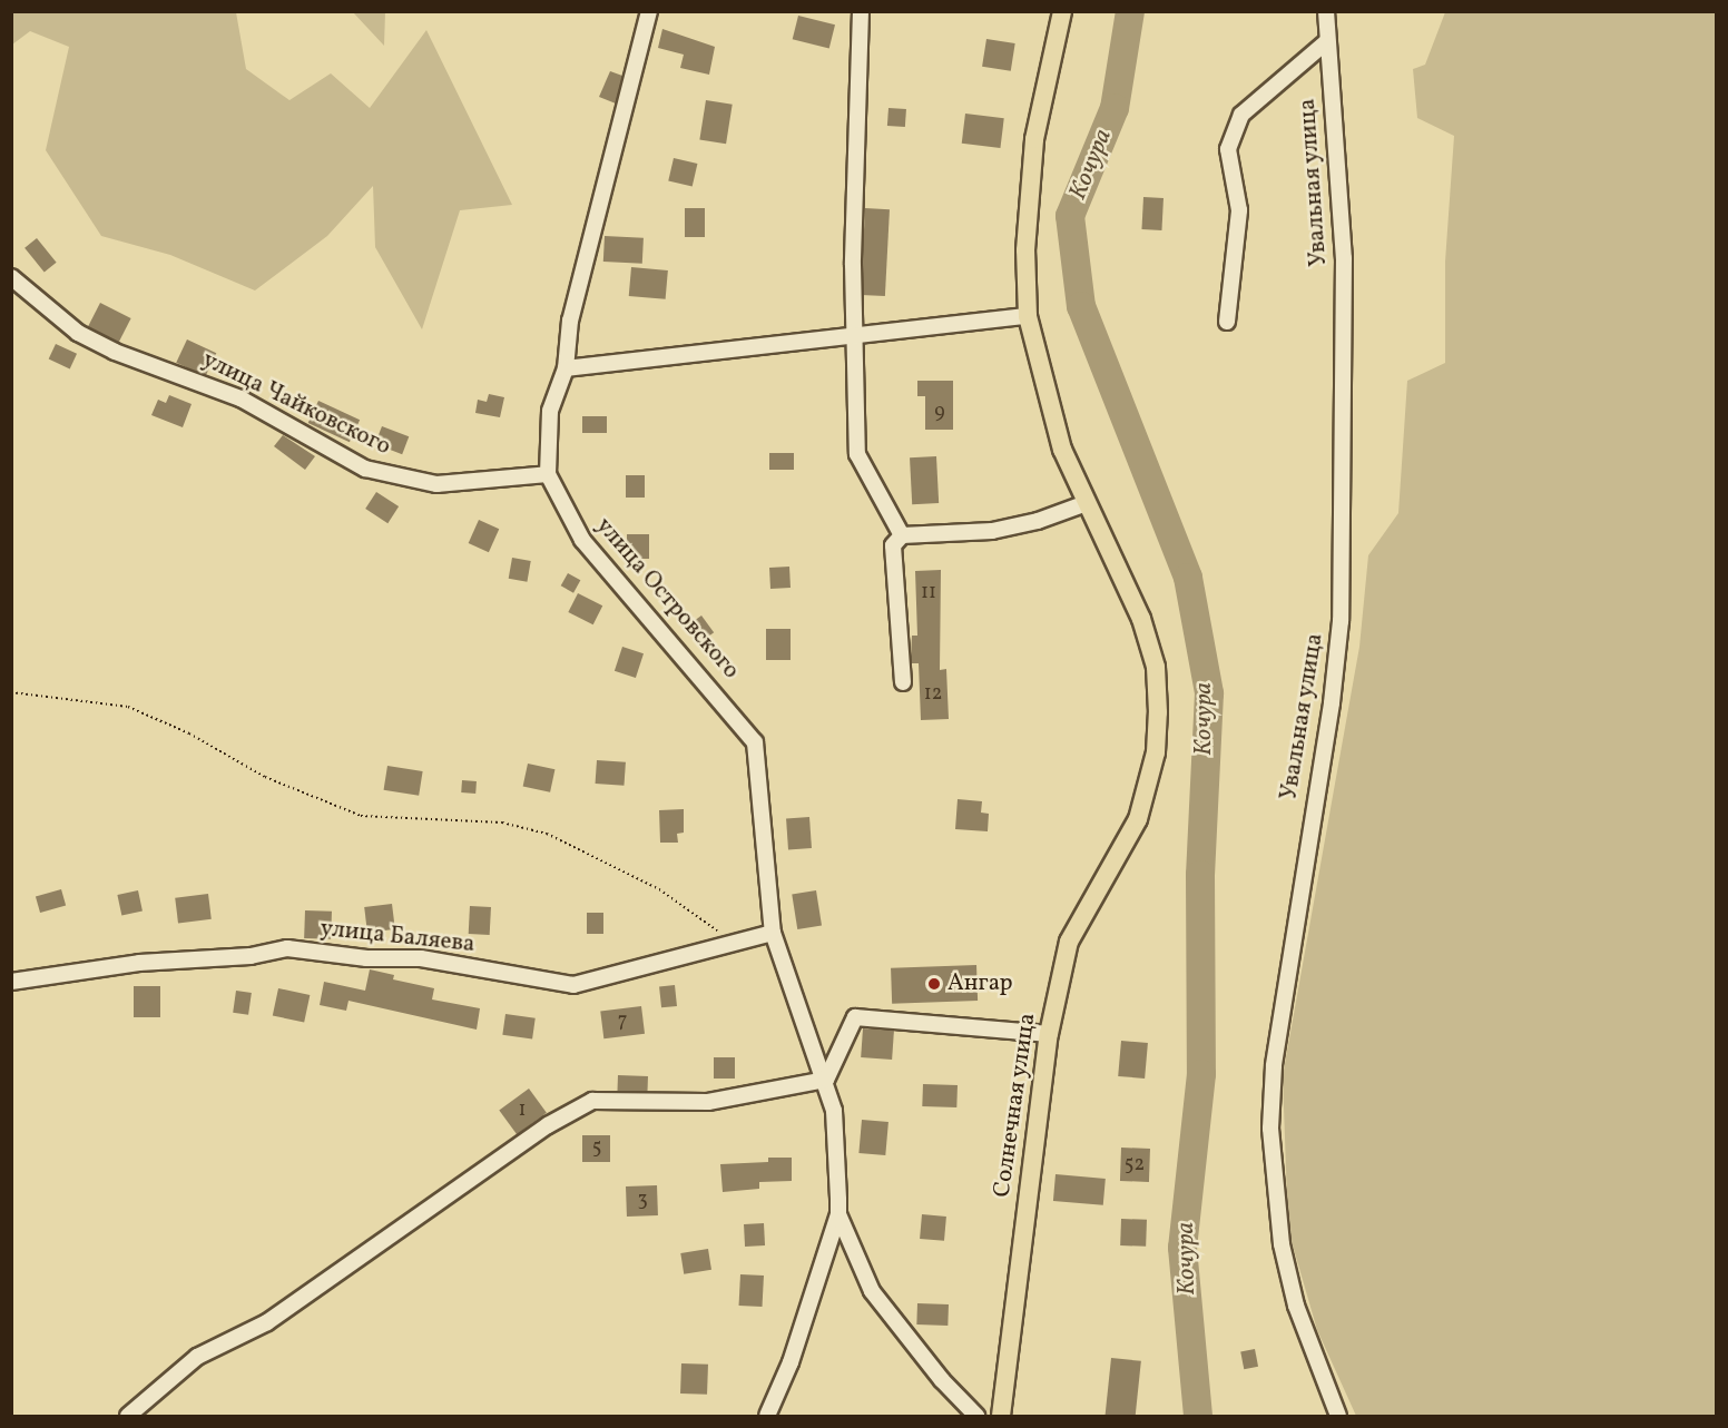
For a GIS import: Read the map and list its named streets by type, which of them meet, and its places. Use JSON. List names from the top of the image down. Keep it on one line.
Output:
{"streets":{"main road":["Солнечная улица"],"street":["Увальная улица","улица Чайковского","улица Островского","улица Баляева"]},"crossings":[["улица Чайковского","улица Островского"],["улица Островского","улица Баляева"]],"water":["Кочура"],"places":["Ангар"],"house_numbers":["9","11","12","7","1","5","52","3"]}
